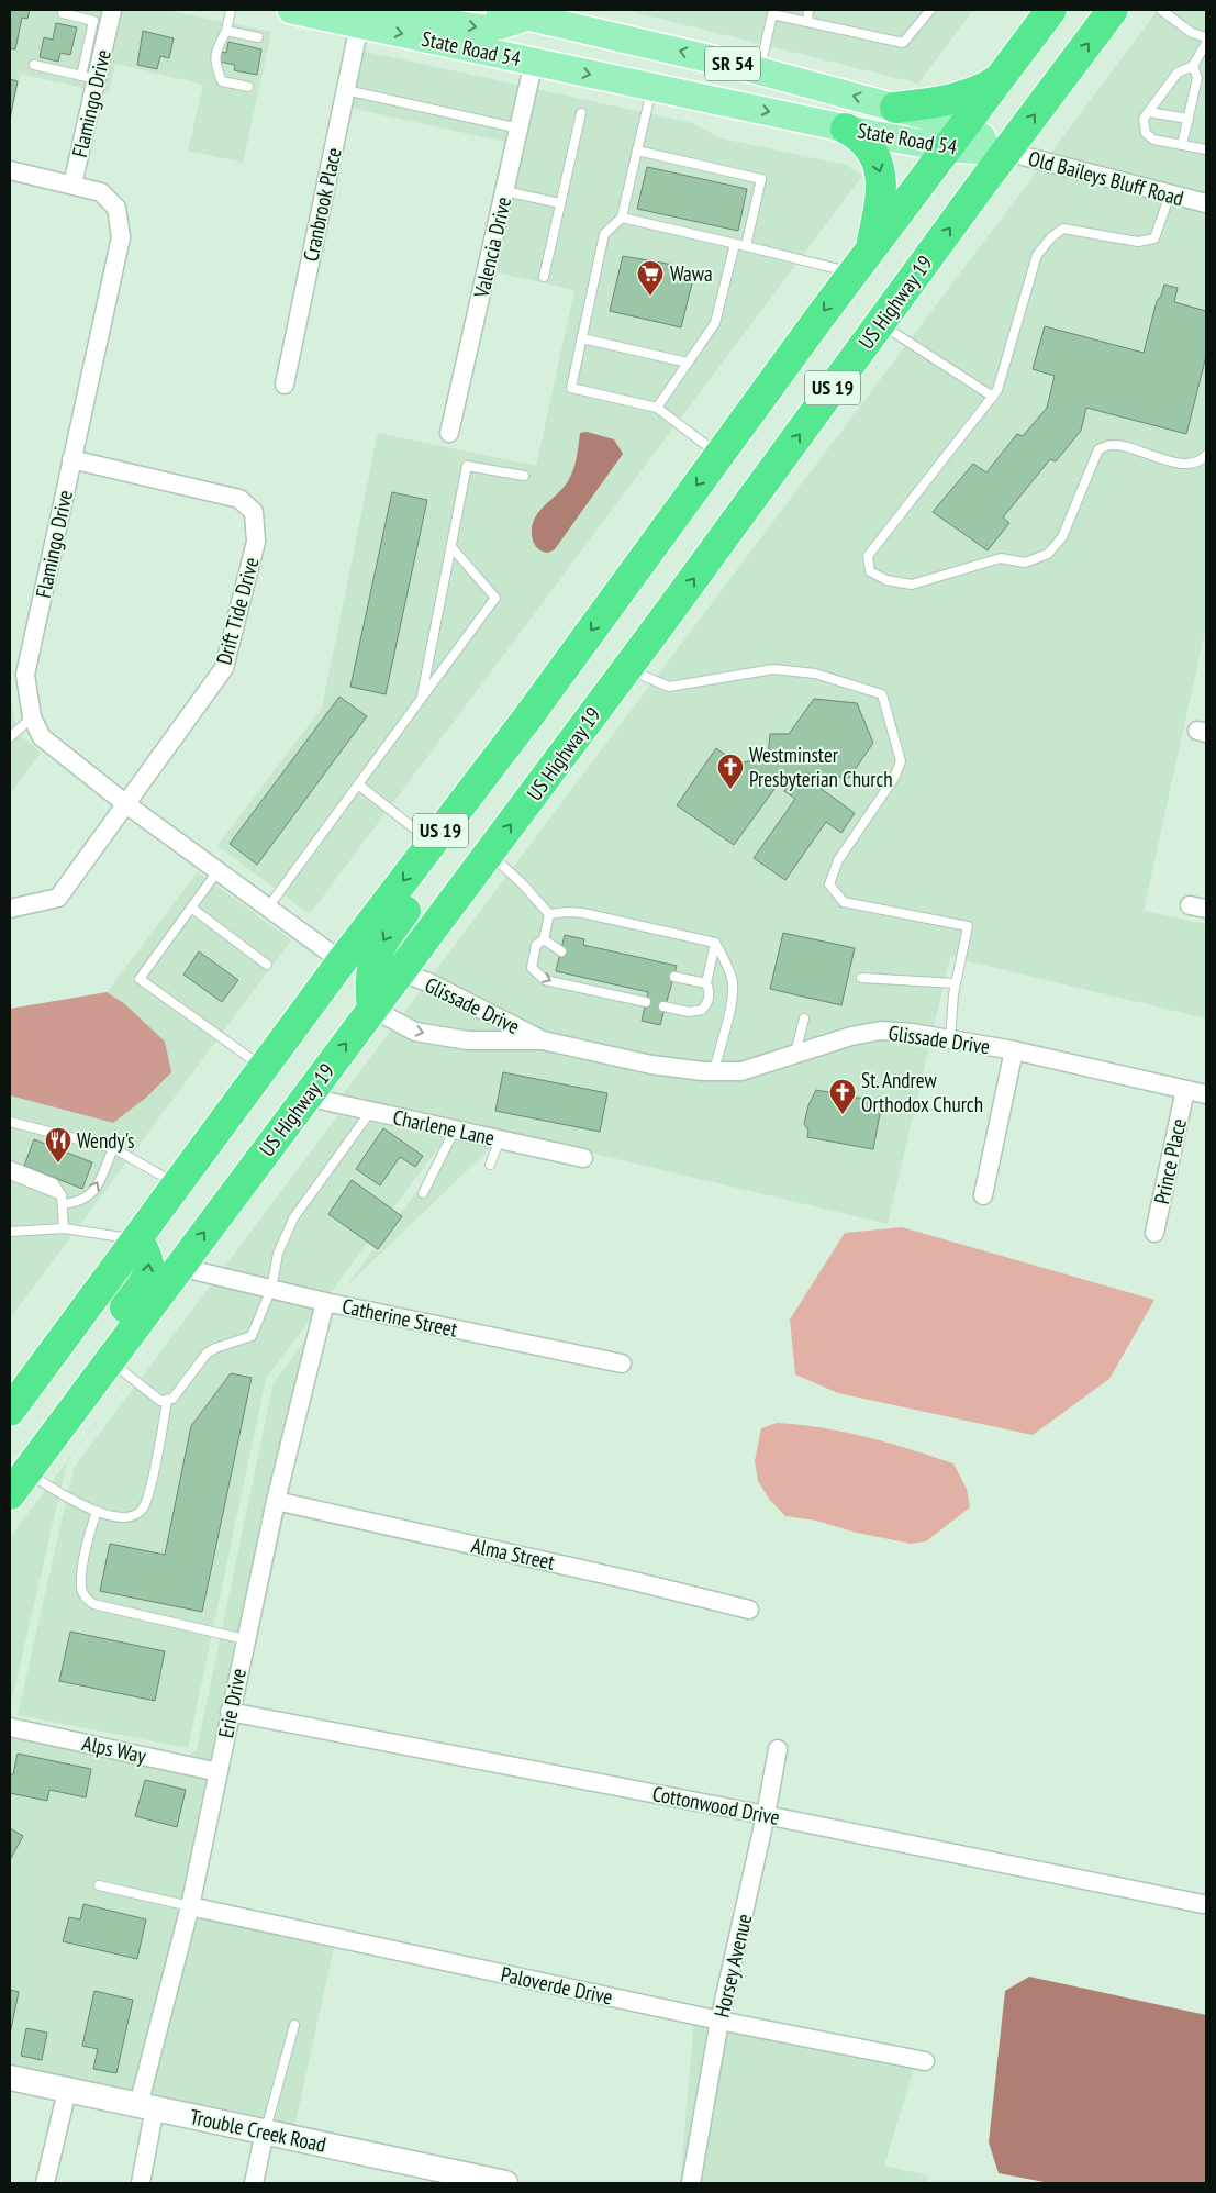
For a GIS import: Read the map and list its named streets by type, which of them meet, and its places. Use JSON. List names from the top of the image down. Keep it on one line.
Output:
{"streets":{"highway":["US Highway 19","US 19"],"main road":["State Road 54","SR 54"],"street":["Flamingo Drive","Old Baileys Bluff Road","Cranbrook Place","Valencia Drive","Drift Tide Drive","Glissade Drive","Charlene Lane","Prince Place","Catherine Street","Alma Street","Erie Drive","Alps Way","Cottonwood Drive","Horsey Avenue","Paloverde Drive","Trouble Creek Road"]},"crossings":[["State Road 54","Old Baileys Bluff Road"],["State Road 54","Cranbrook Place"],["State Road 54","Valencia Drive"],["State Road 54","US Highway 19"],["State Road 54","US 19"],["Flamingo Drive","US 19"],["Flamingo Drive","Drift Tide Drive"],["Old Baileys Bluff Road","US Highway 19"],["US Highway 19","Glissade Drive"],["US Highway 19","Charlene Lane"],["US Highway 19","Catherine Street"],["Glissade Drive","Prince Place"],["Catherine Street","Erie Drive"],["Alma Street","Erie Drive"],["Erie Drive","Alps Way"],["Erie Drive","Cottonwood Drive"],["Erie Drive","Paloverde Drive"],["Erie Drive","Trouble Creek Road"],["Cottonwood Drive","Horsey Avenue"],["Horsey Avenue","Paloverde Drive"]],"places":{"supermarket":["Wawa"],"church":["Westminster Presbyterian Church","St. Andrew Orthodox Church"],"restaurant":["Wendy's"]}}
